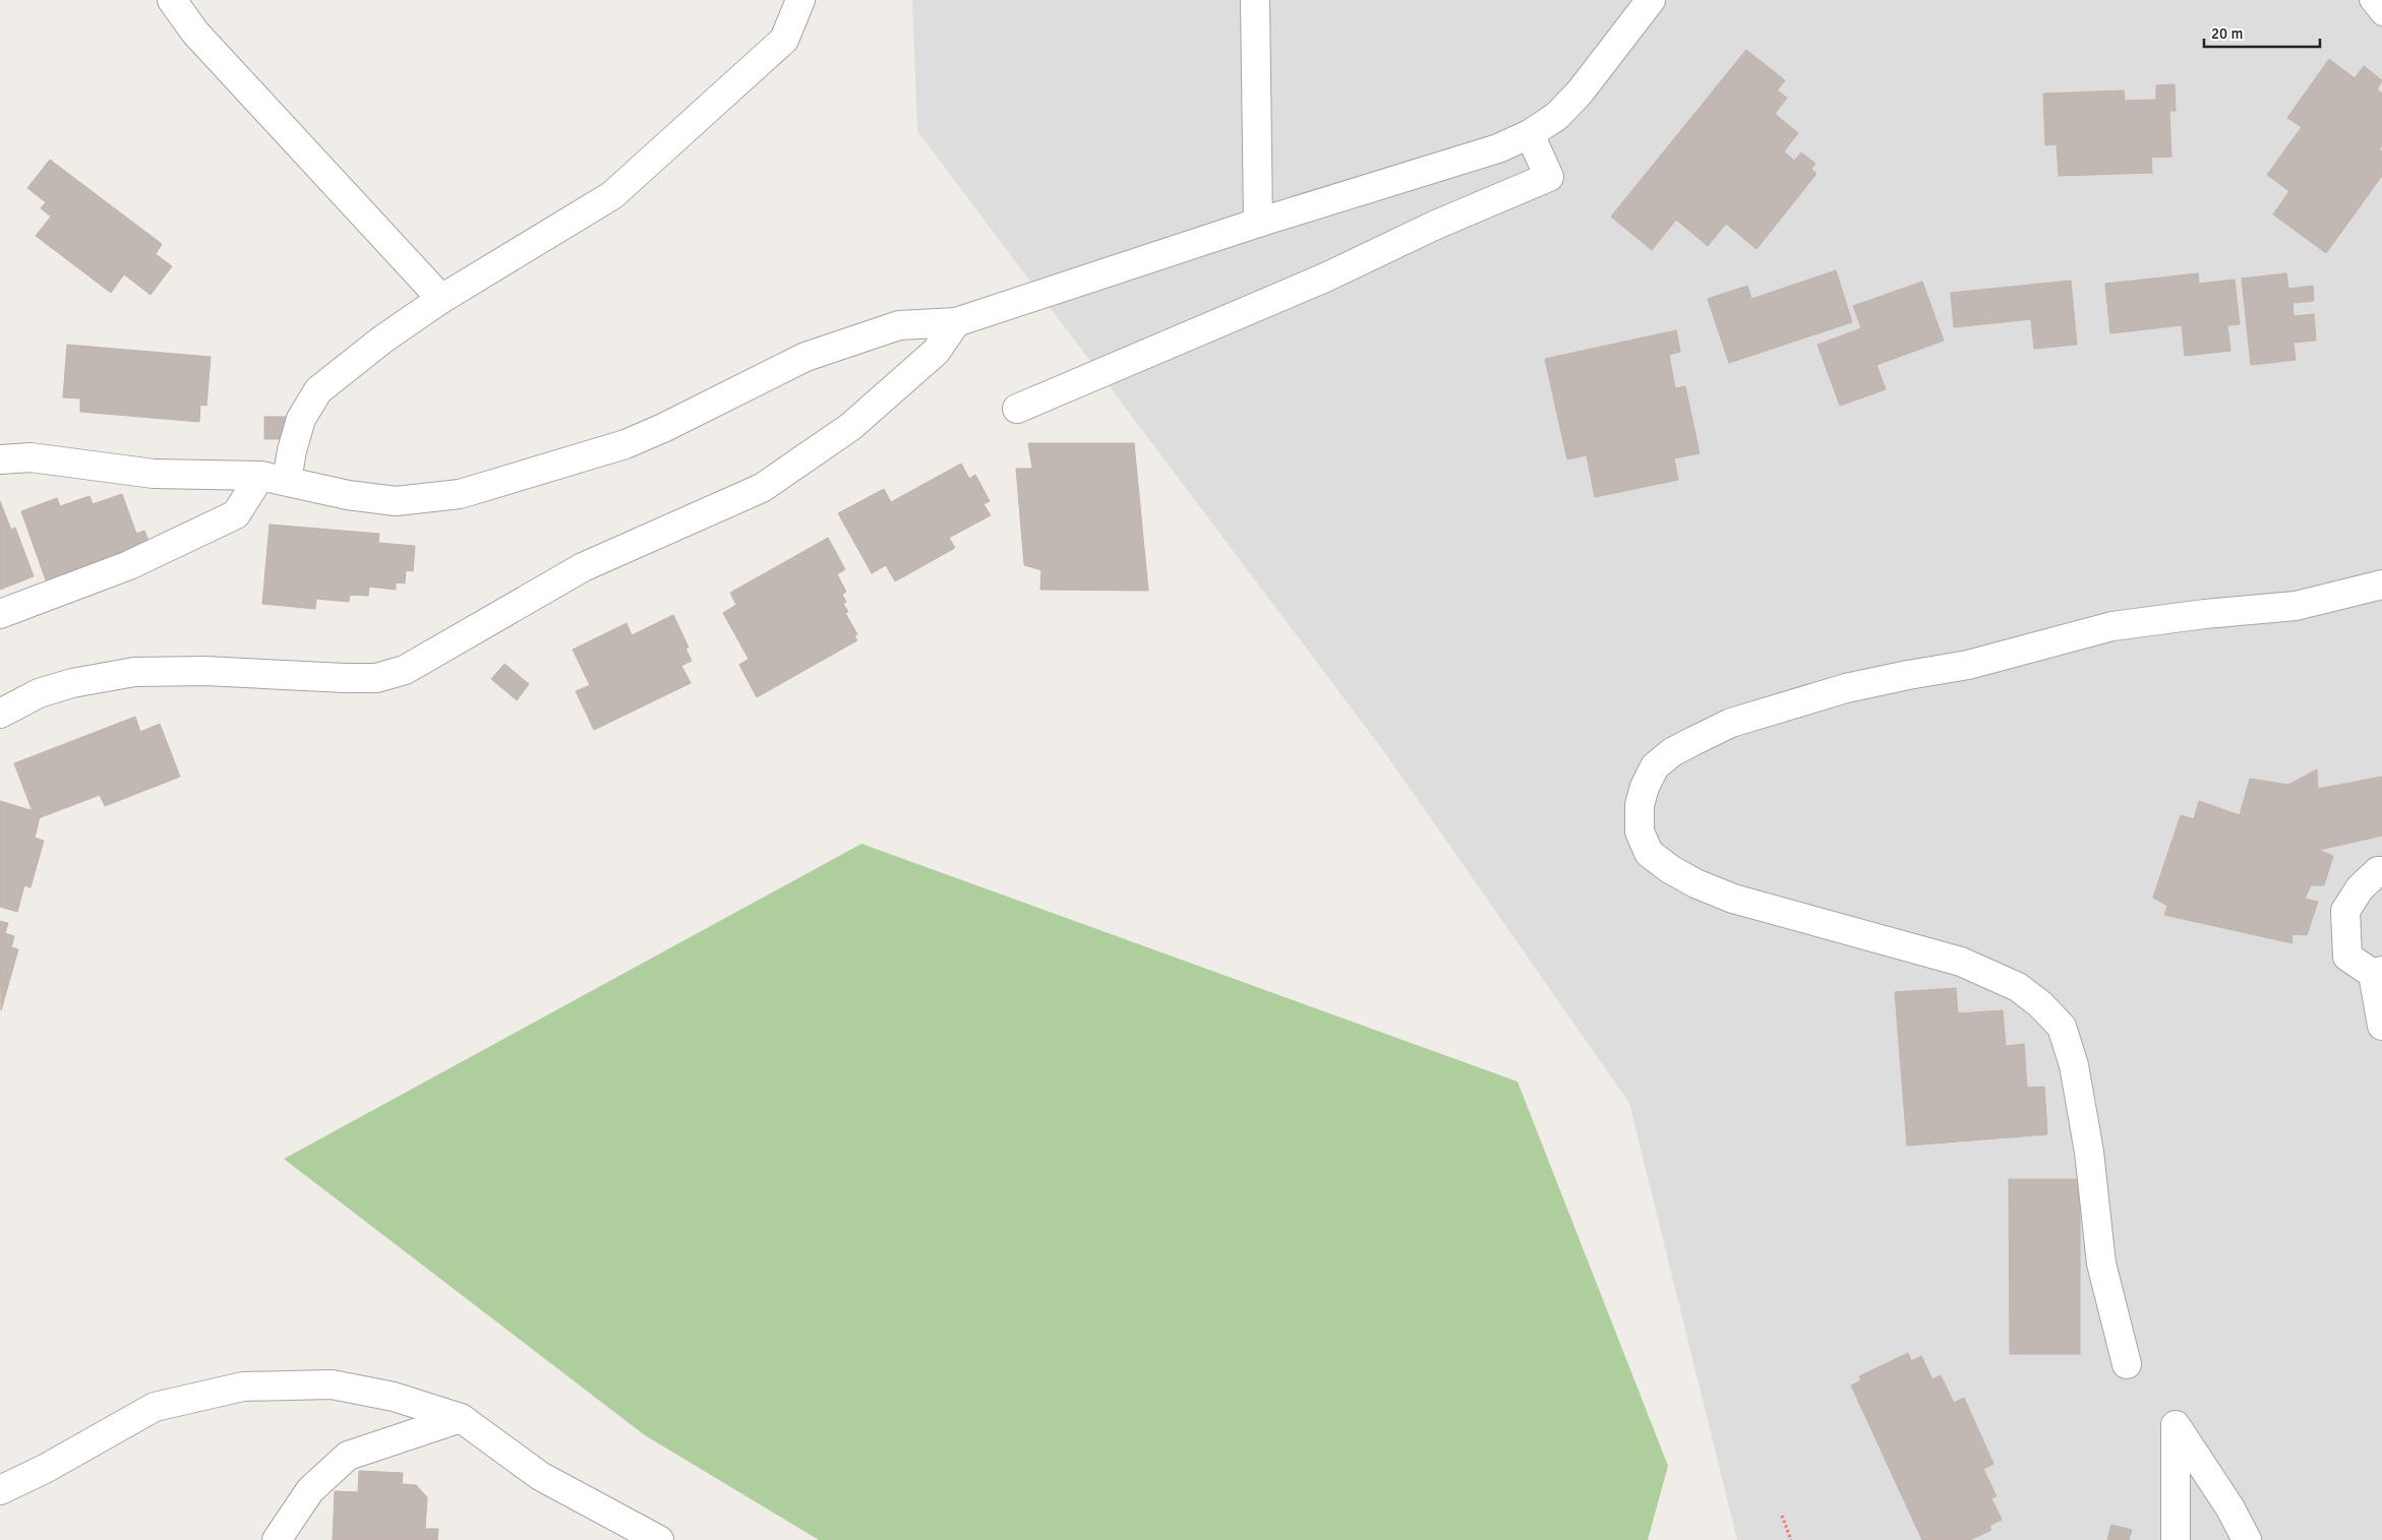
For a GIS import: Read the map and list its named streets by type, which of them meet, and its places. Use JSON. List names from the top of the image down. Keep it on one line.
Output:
{"scale_bar":"20 m"}
